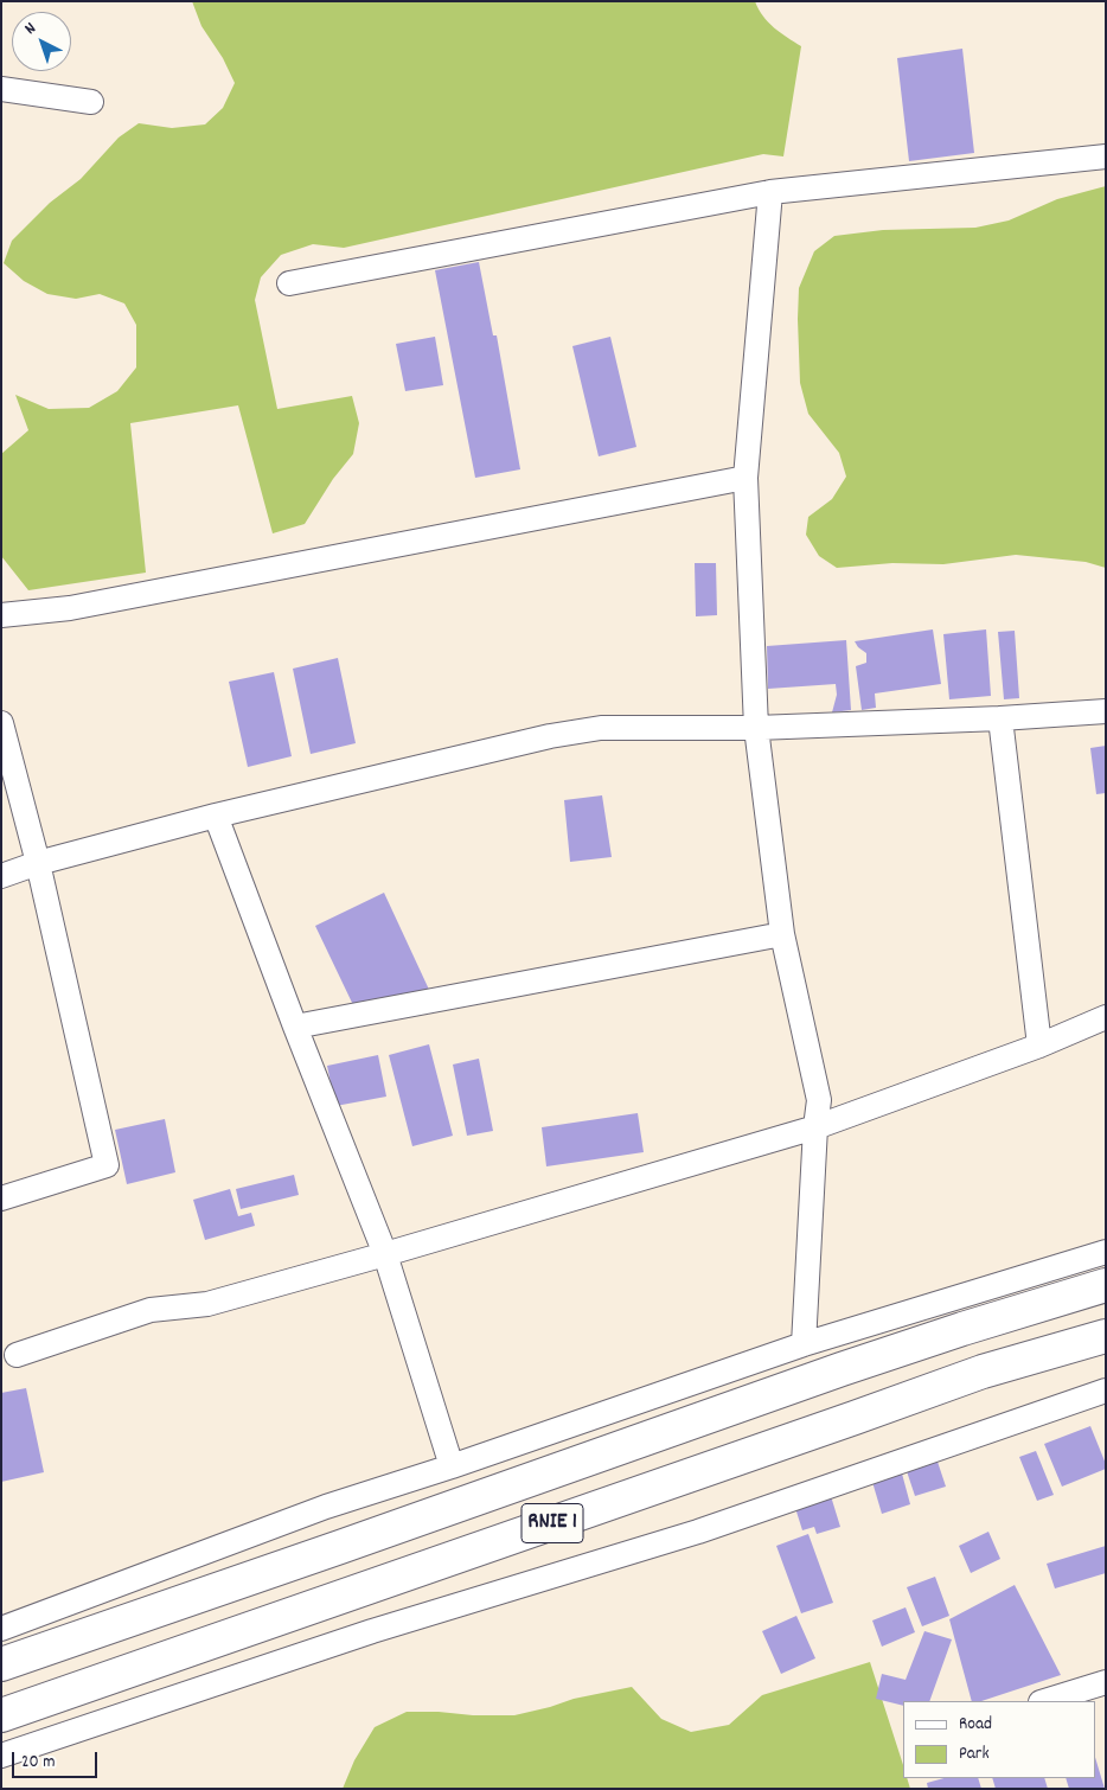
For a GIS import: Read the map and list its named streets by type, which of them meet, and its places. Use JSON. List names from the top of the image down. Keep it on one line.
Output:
{"streets":{"highway":["RNIE 1"]},"legend":["Road","Park"],"scale_bar":"20 m","north":"top left"}
